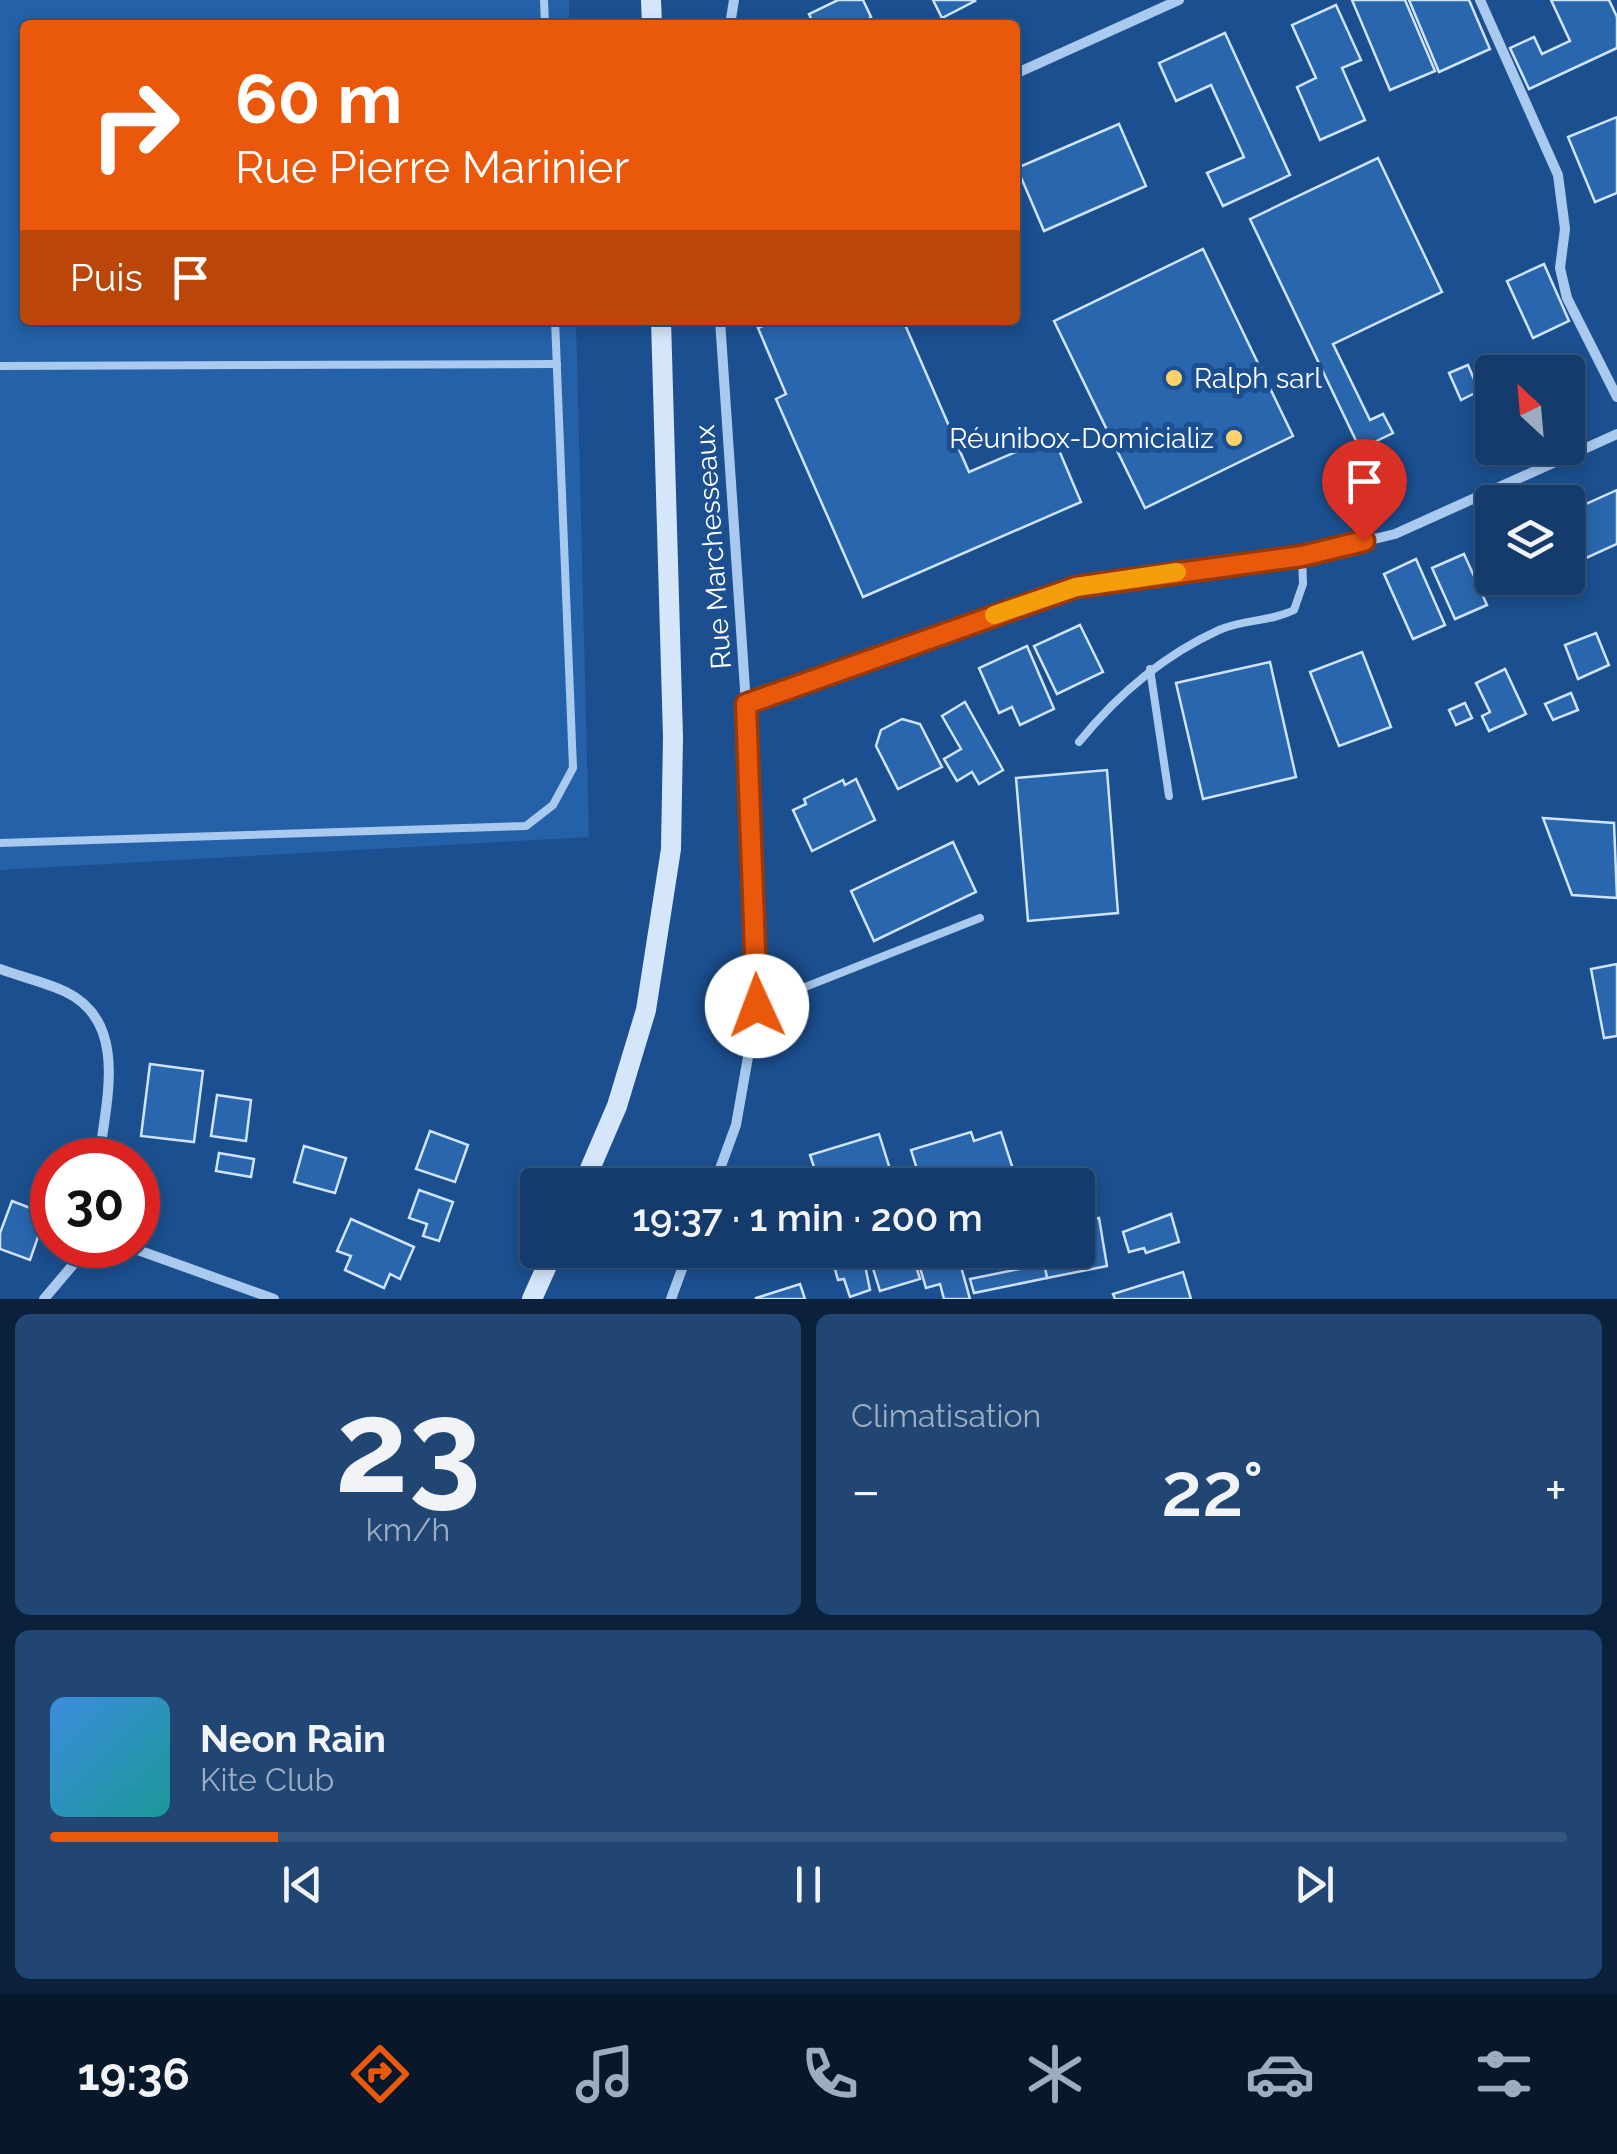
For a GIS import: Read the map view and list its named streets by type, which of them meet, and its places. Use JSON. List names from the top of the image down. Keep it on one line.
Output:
{"streets":{"street":["Rue Marchesseaux"]},"places":["Ralph sarl","Réunibox-Domicializ"],"north":"top left","page":{"turn":["60 m","Rue Pierre Marinier"],"then":"Puis","limit":"30","trip":"19:37 · 1 min · 200 m","tile":[["23","km/h"],"Climatisation"],"heat":["−","22°","+"],"song":["Neon Rain","Kite Club"],"tabs":"19:36"}}
